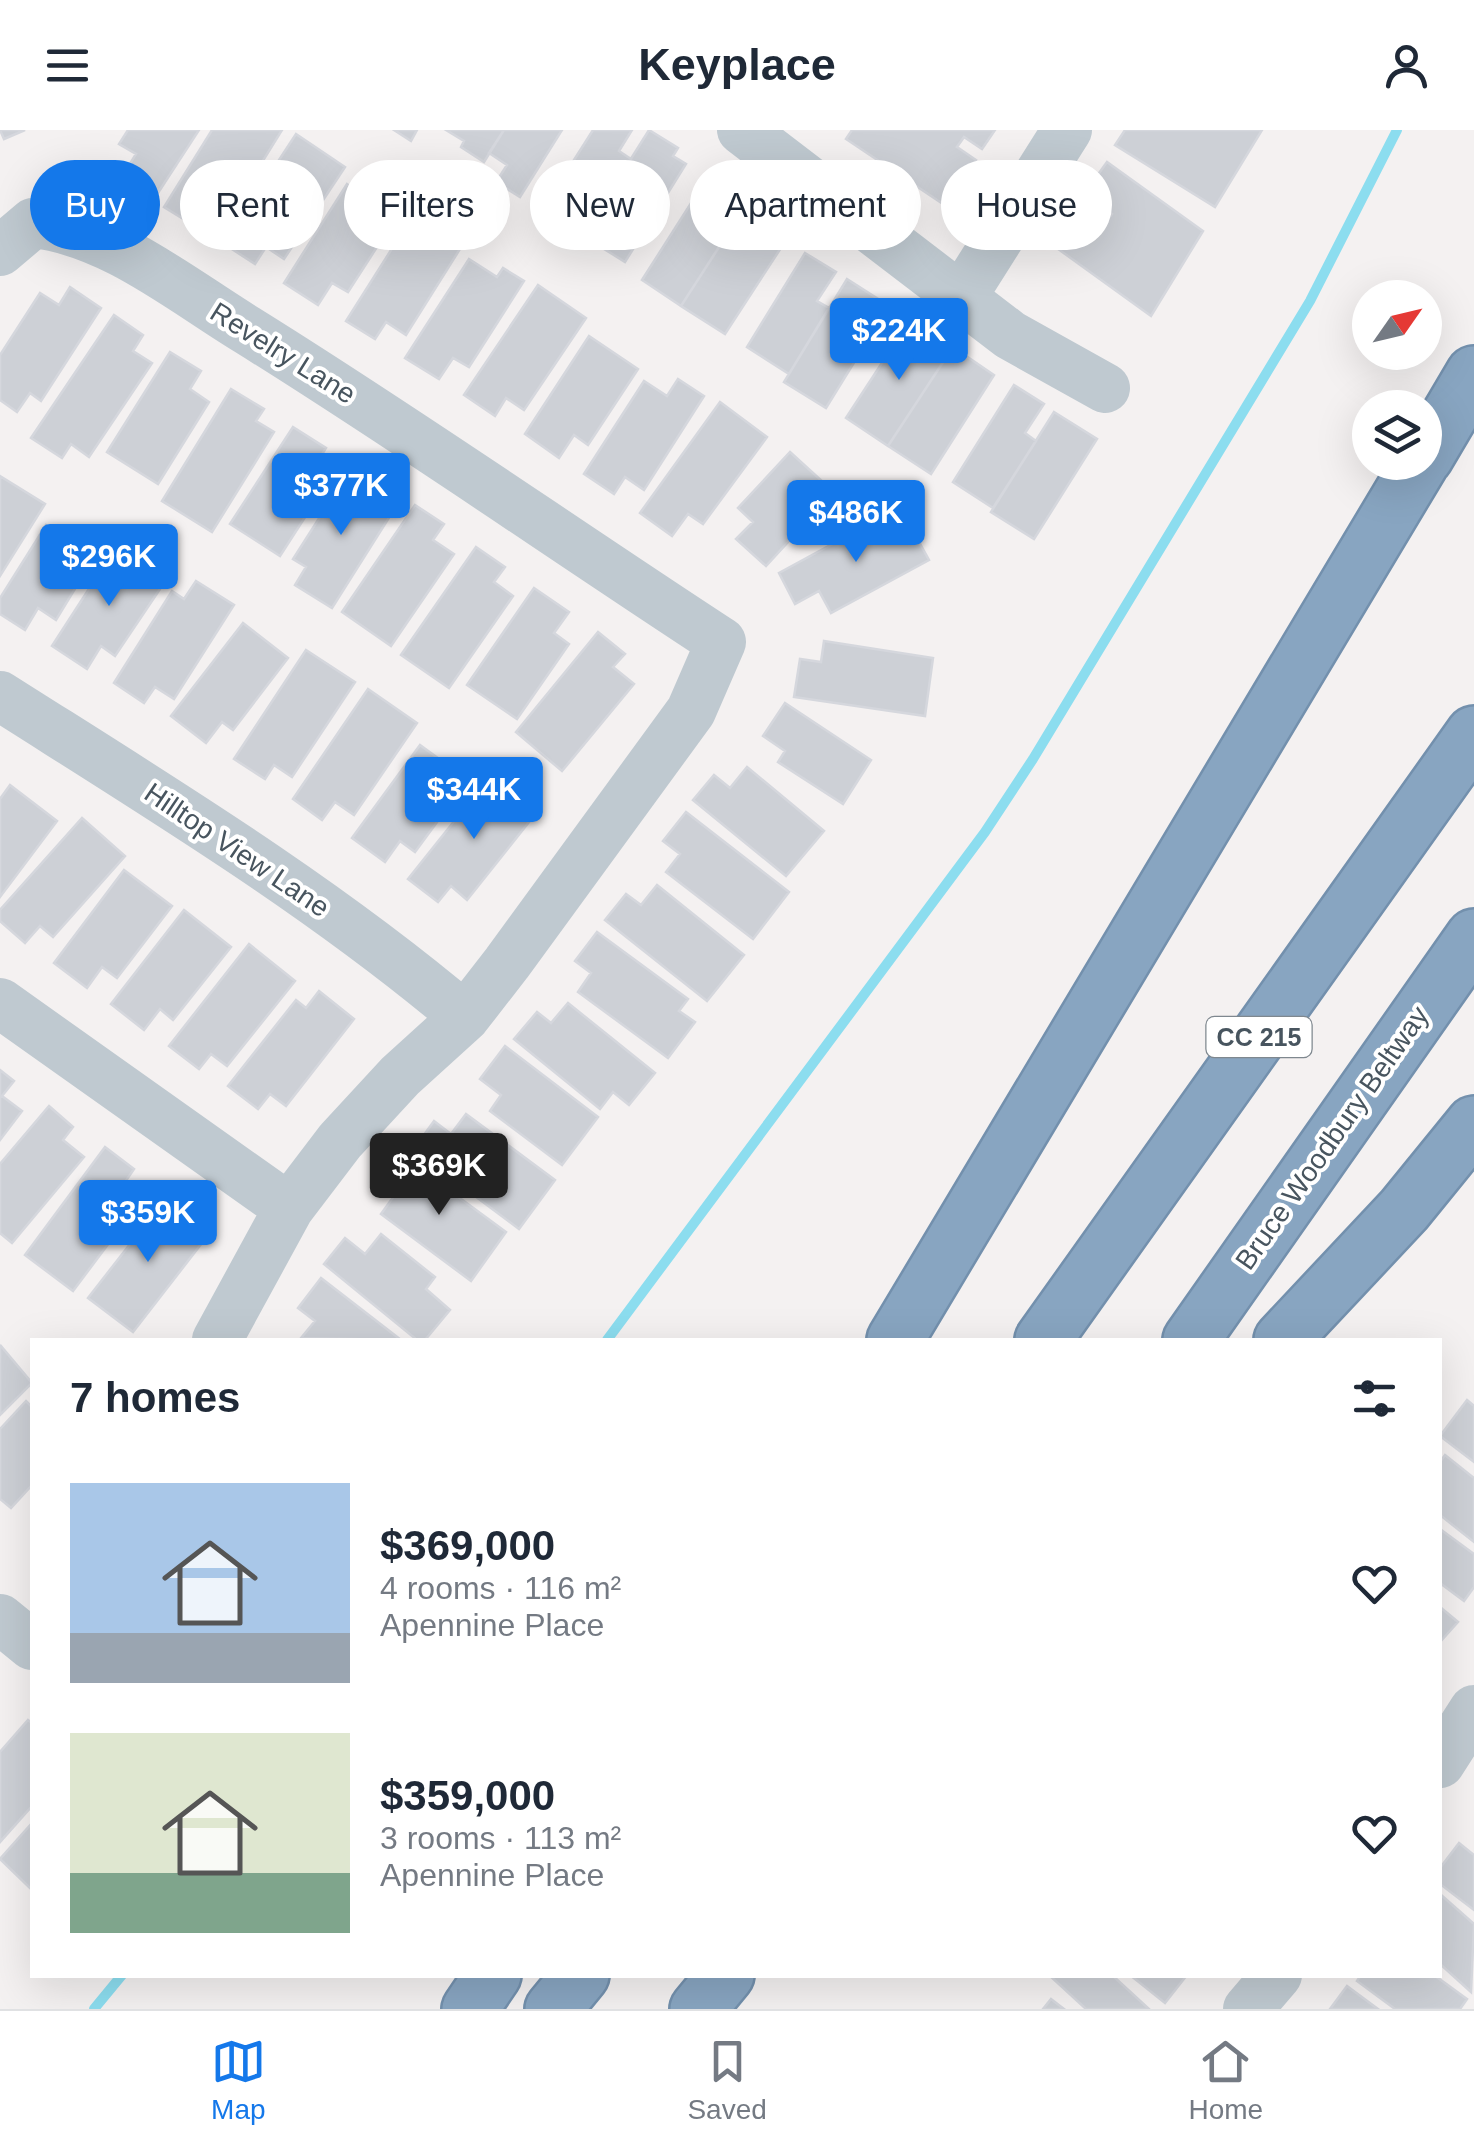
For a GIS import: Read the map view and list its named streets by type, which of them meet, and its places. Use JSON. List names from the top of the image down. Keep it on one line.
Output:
{"streets":{"highway":["CC 215","Bruce Woodbury Beltway"],"street":["Revelry Lane","Hilltop View Lane"]},"crossings":[["Revelry Lane","Hilltop View Lane"]],"north":"top right","page":{"header":"Keyplace","chip":["Buy","Rent","Filters","New","Apartment","House"],"price":["$224K","$377K","$486K","$296K","$344K","$369K","$359K"],"heading":"7 homes","list":[{"name":"$369,000","note":"4 rooms · 116 m² · Apennine Place"},{"name":"$359,000","note":"3 rooms · 113 m² · Apennine Place"}],"tabs":["Map","Saved","Home"]}}
